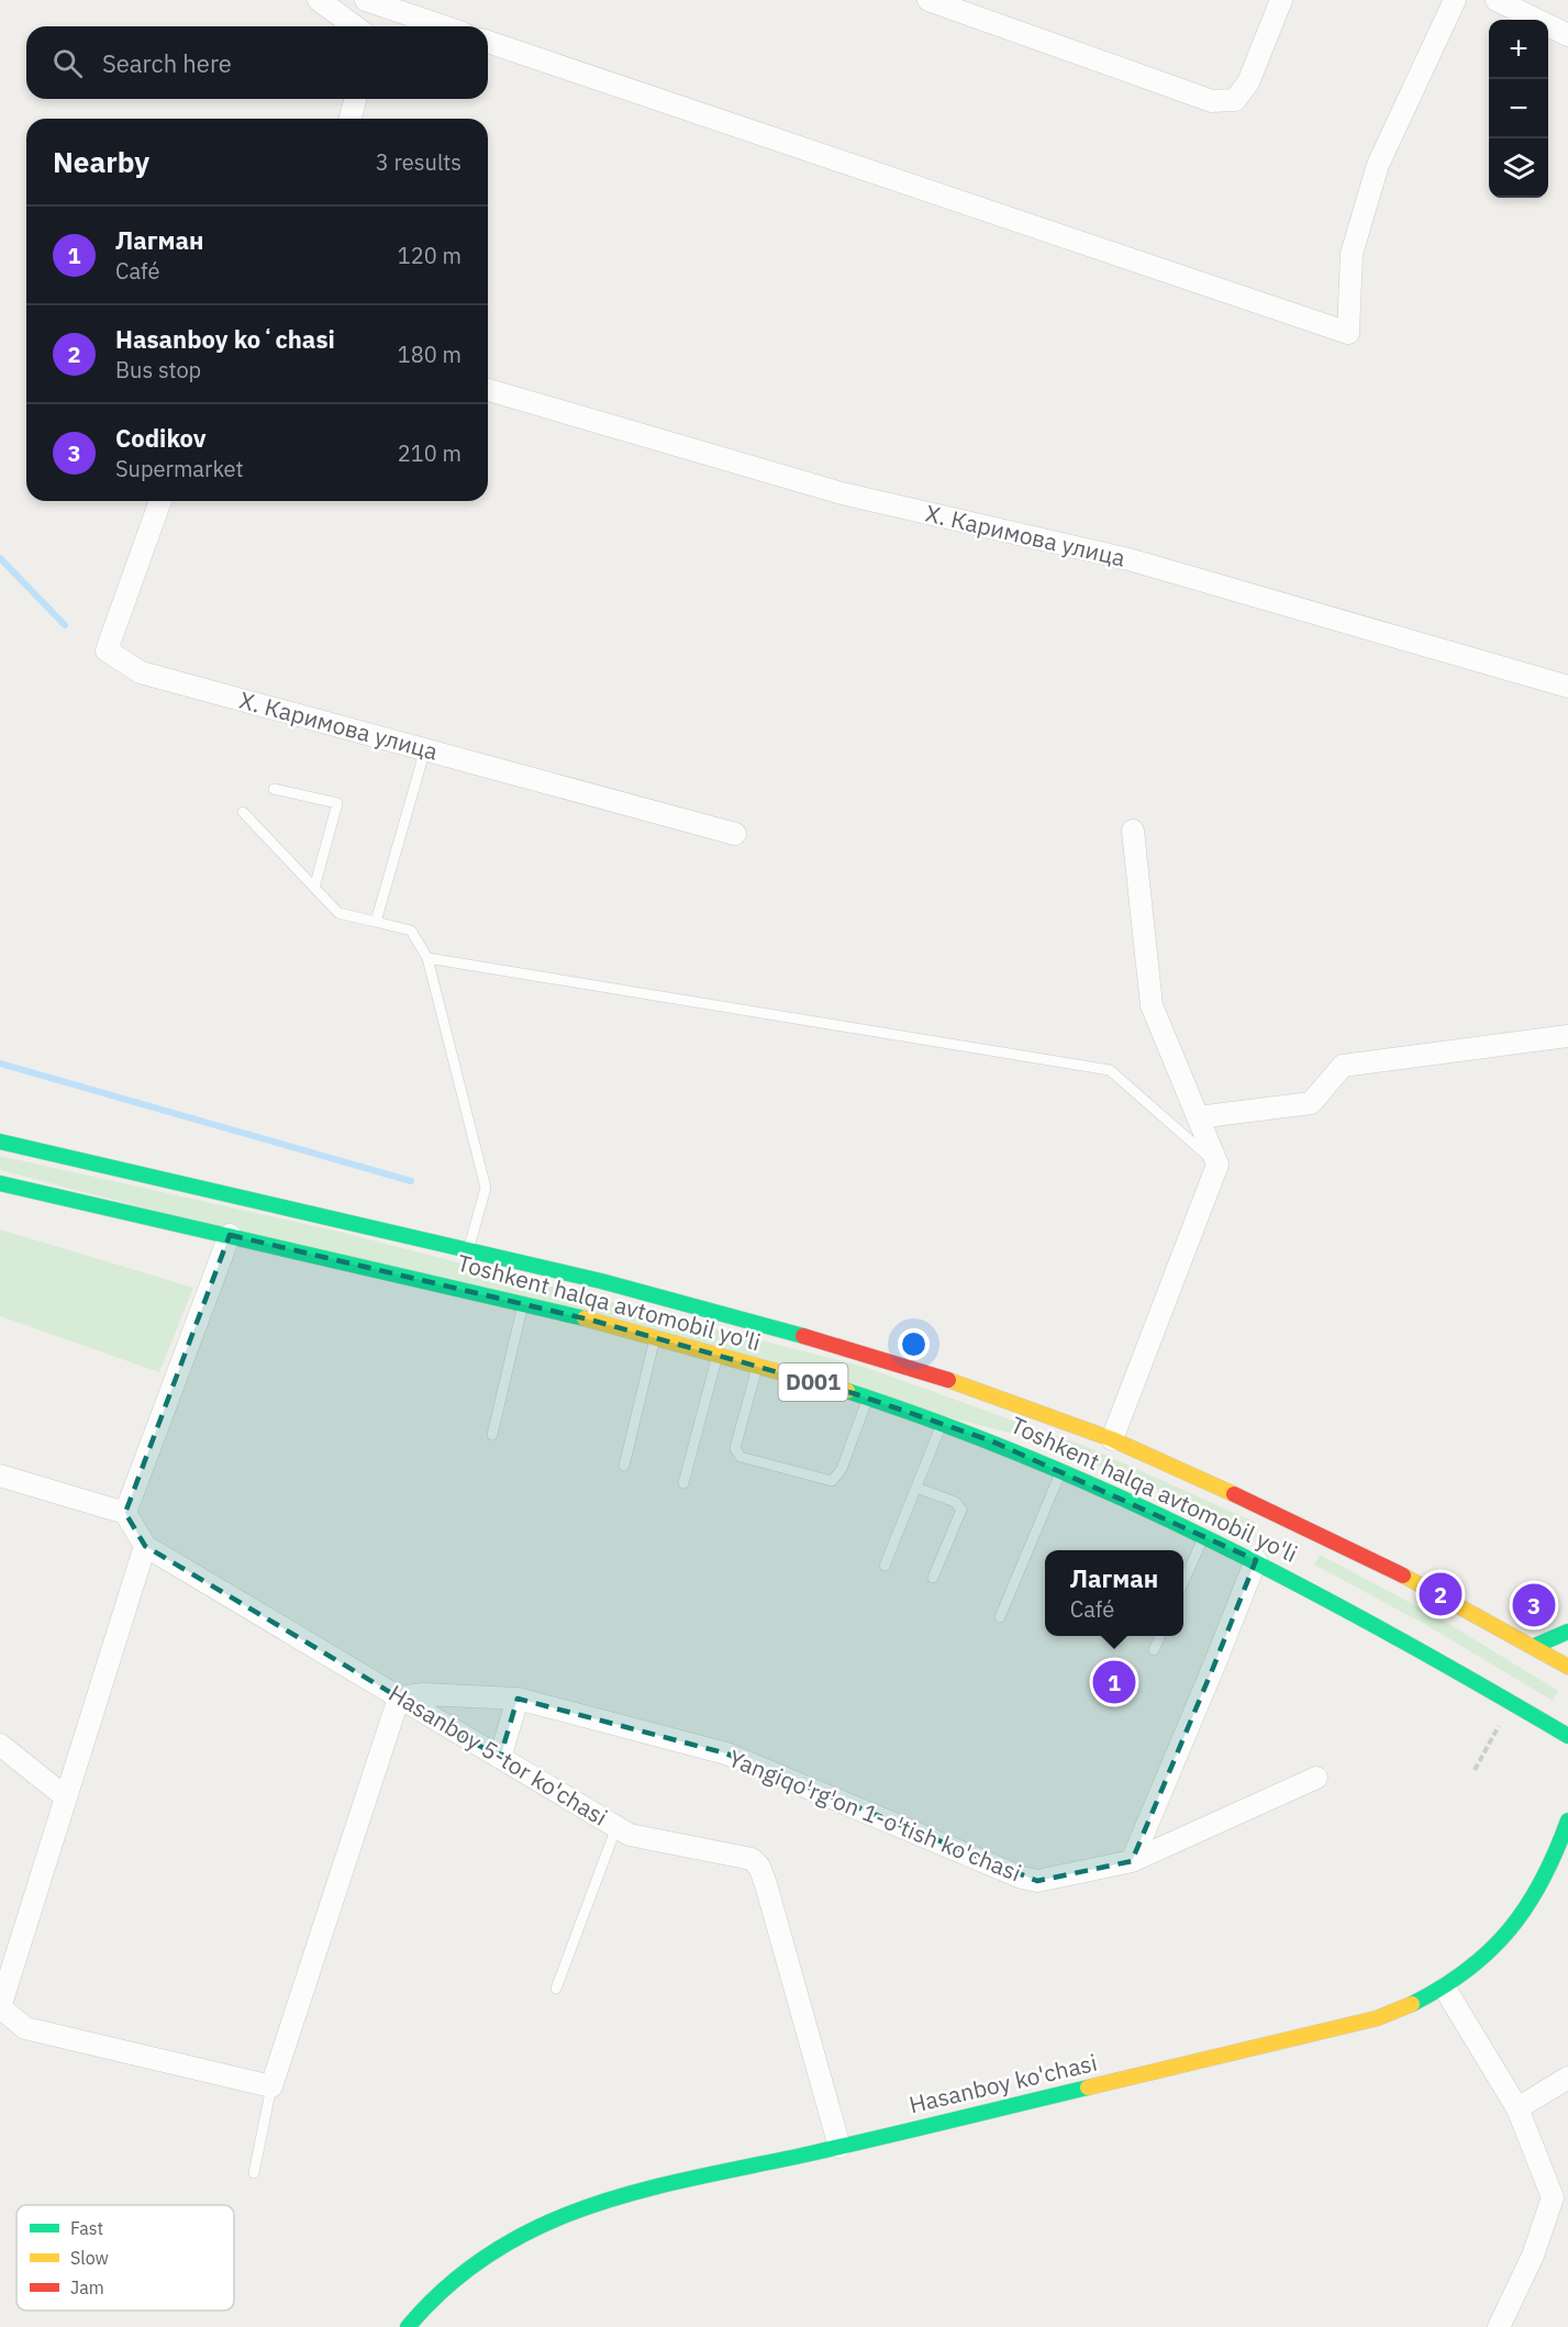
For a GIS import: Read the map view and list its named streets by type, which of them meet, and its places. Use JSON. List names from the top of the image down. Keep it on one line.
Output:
{"streets":{"main road":["Toshkent halqa avtomobil yo'li","D001","Hasanboy ko'chasi"],"street":["Х. Каримова улица","Hasanboy 5-tor ko'chasi","Yangiqo'rg'on 1-o'tish ko'chasi"]},"crossings":[["Hasanboy 5-tor ko'chasi","Yangiqo'rg'on 1-o'tish ko'chasi"],["Hasanboy 5-tor ko'chasi","Hasanboy ko'chasi"]],"legend":["Fast","Slow","Jam"],"page":{"map_buttons":["+","−"],"search":"Search here","heading":["Nearby","3 results"],"list":[{"mark":"1","name":"Лагман","note":"Café","value":"120 m"},{"mark":"2","name":"Hasanboy koʻchasi","note":"Bus stop","value":"180 m"},{"mark":"3","name":"Codikov","note":"Supermarket","value":"210 m"}],"popup":["Лагман","Café"],"pins":["2","3","1"]}}
